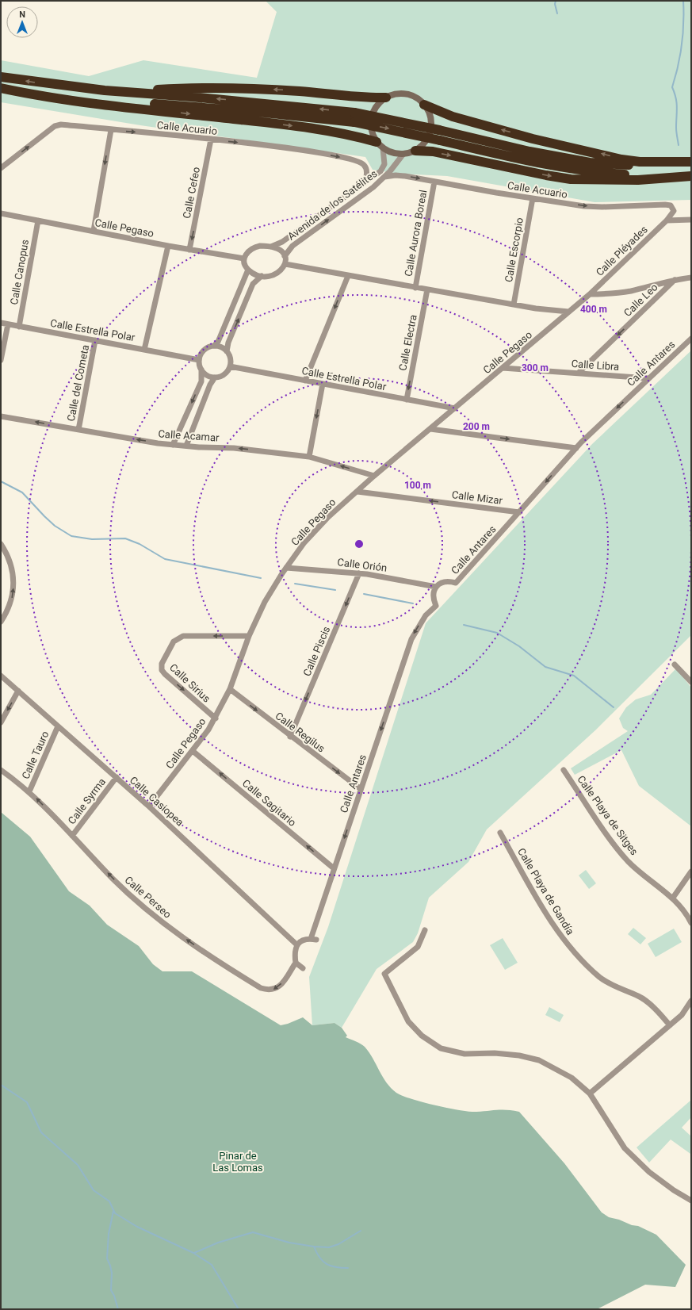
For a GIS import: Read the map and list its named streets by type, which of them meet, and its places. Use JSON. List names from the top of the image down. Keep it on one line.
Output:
{"streets":{"street":["Calle Acuario","Calle Cefeo","Avenida de los Satélites","Calle Pegaso","Calle Aurora Boreal","Calle Escorpio","Calle Pléyades","Calle Canopus","Calle Leo","Calle Estrella Polar","Calle Electra","Calle Antares","Calle Libra","Calle del Cometa","Calle Acamar","Calle Mizar","Calle Orión","Calle Piscis","Calle Sirius","Calle Regilus","Calle Tauro","Calle Syrma","Calle Casiopea","Calle Sagitario","Calle Playa de Sitges","Calle Playa de Gandía","Calle Perseo"]},"crossings":[["Calle Acuario","Calle Cefeo"],["Calle Acuario","Avenida de los Satélites"],["Calle Acuario","Calle Aurora Boreal"],["Calle Acuario","Calle Escorpio"],["Calle Acuario","Calle Pléyades"],["Calle Cefeo","Calle Pegaso"],["Avenida de los Satélites","Calle Pegaso"],["Calle Pegaso","Calle Pléyades"],["Calle Pegaso","Calle Canopus"],["Calle Pegaso","Calle Estrella Polar"],["Calle Pegaso","Calle Libra"],["Calle Pegaso","Calle Acamar"],["Calle Pegaso","Calle Mizar"],["Calle Pegaso","Calle Orión"],["Calle Pegaso","Calle Sirius"],["Calle Pegaso","Calle Regilus"],["Calle Pegaso","Calle Casiopea"],["Calle Pegaso","Calle Sagitario"],["Calle Canopus","Calle Estrella Polar"],["Calle Leo","Calle Libra"],["Calle Estrella Polar","Calle Electra"],["Calle Estrella Polar","Calle del Cometa"],["Calle Antares","Calle Libra"],["Calle Antares","Calle Mizar"],["Calle Antares","Calle Orión"],["Calle Antares","Calle Regilus"],["Calle Antares","Calle Casiopea"],["Calle Antares","Calle Sagitario"],["Calle del Cometa","Calle Acamar"],["Calle Orión","Calle Piscis"],["Calle Piscis","Calle Regilus"],["Calle Tauro","Calle Casiopea"],["Calle Tauro","Calle Perseo"],["Calle Syrma","Calle Casiopea"],["Calle Syrma","Calle Perseo"]],"one_way":["Calle Acuario","Calle Cefeo","Calle Leo","Calle Electra","Calle Antares","Calle Acamar","Calle Mizar","Calle Piscis","Calle Regilus","Calle Sagitario","Calle Perseo"],"parks":["Pinar de Las Lomas"],"north":"top","rings":["400 m","300 m","200 m","100 m"]}
